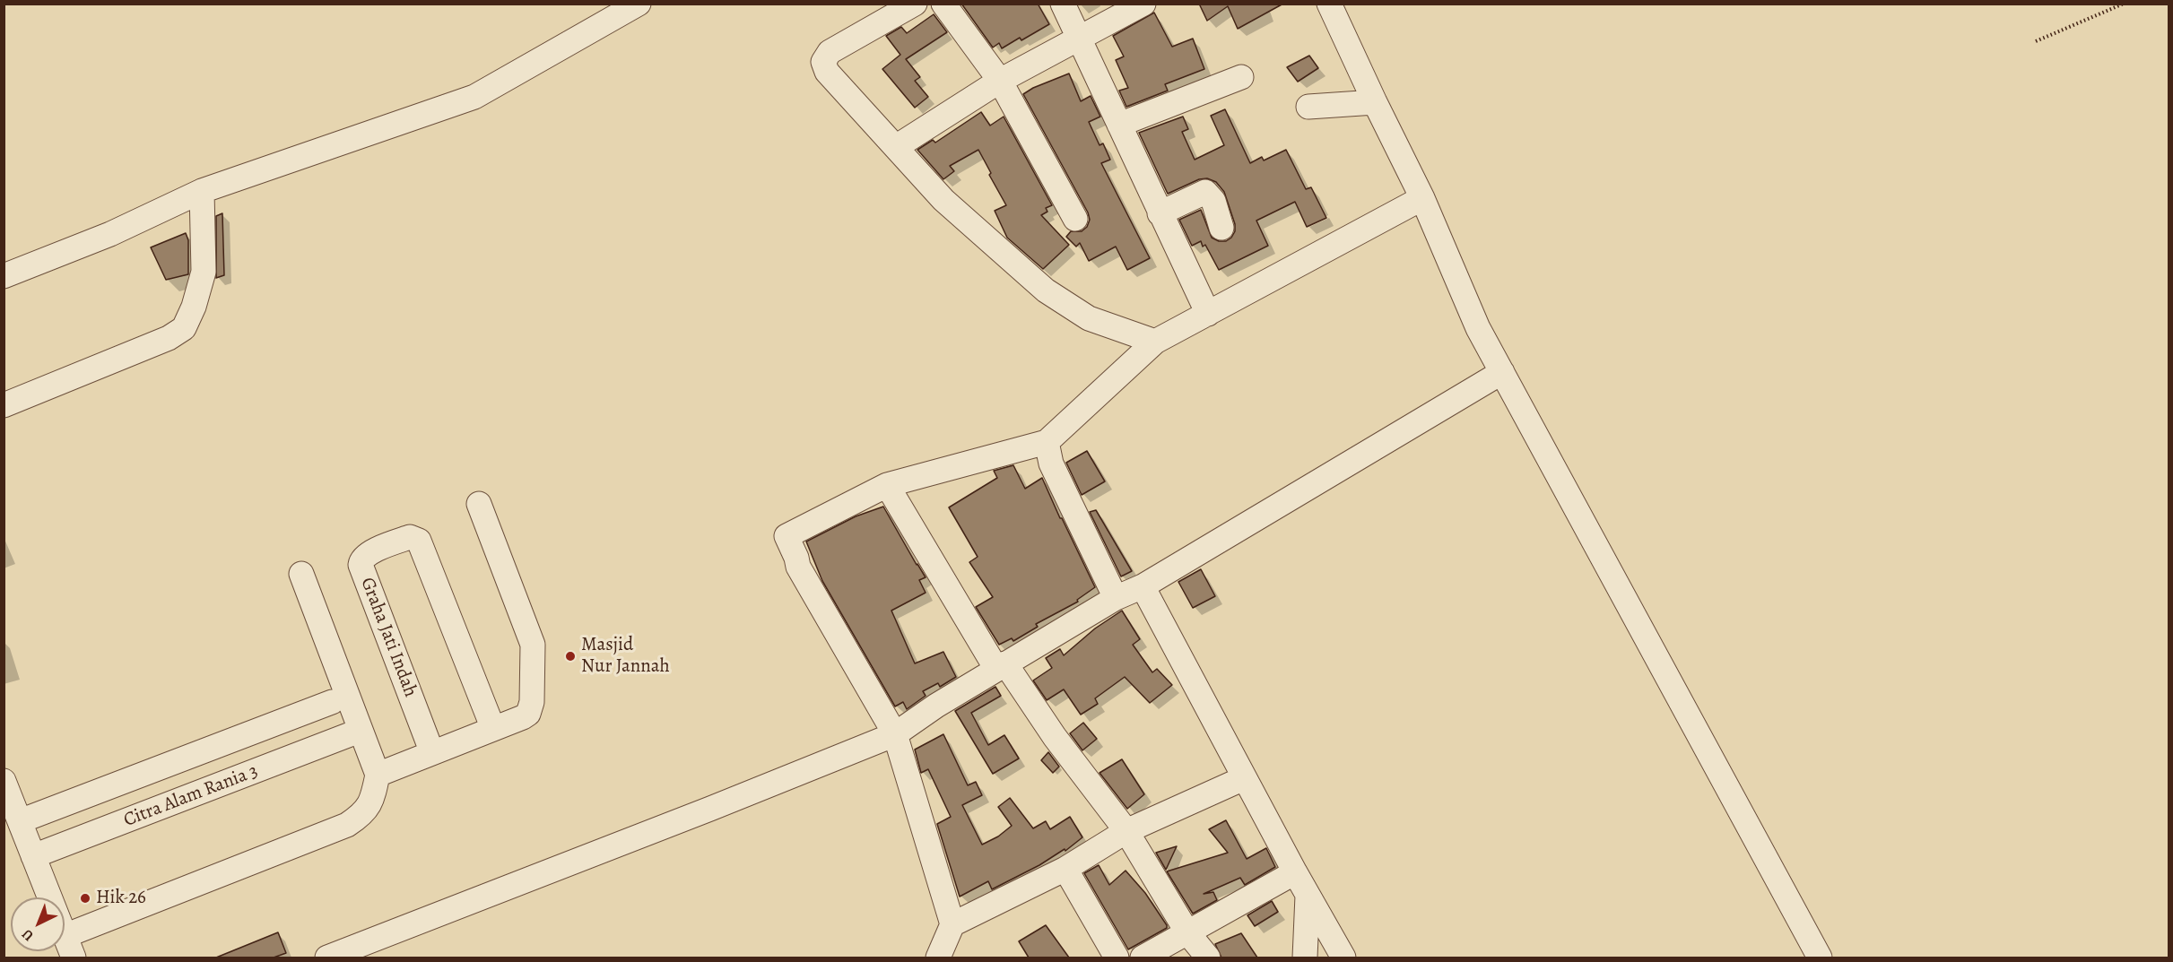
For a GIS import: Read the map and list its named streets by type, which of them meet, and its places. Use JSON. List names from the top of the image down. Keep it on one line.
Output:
{"streets":{"street":["Graha Jati Indah","Citra Alam Rania 3"]},"places":["Masjid Nur Jannah","Hik 26"],"north":"bottom left"}
